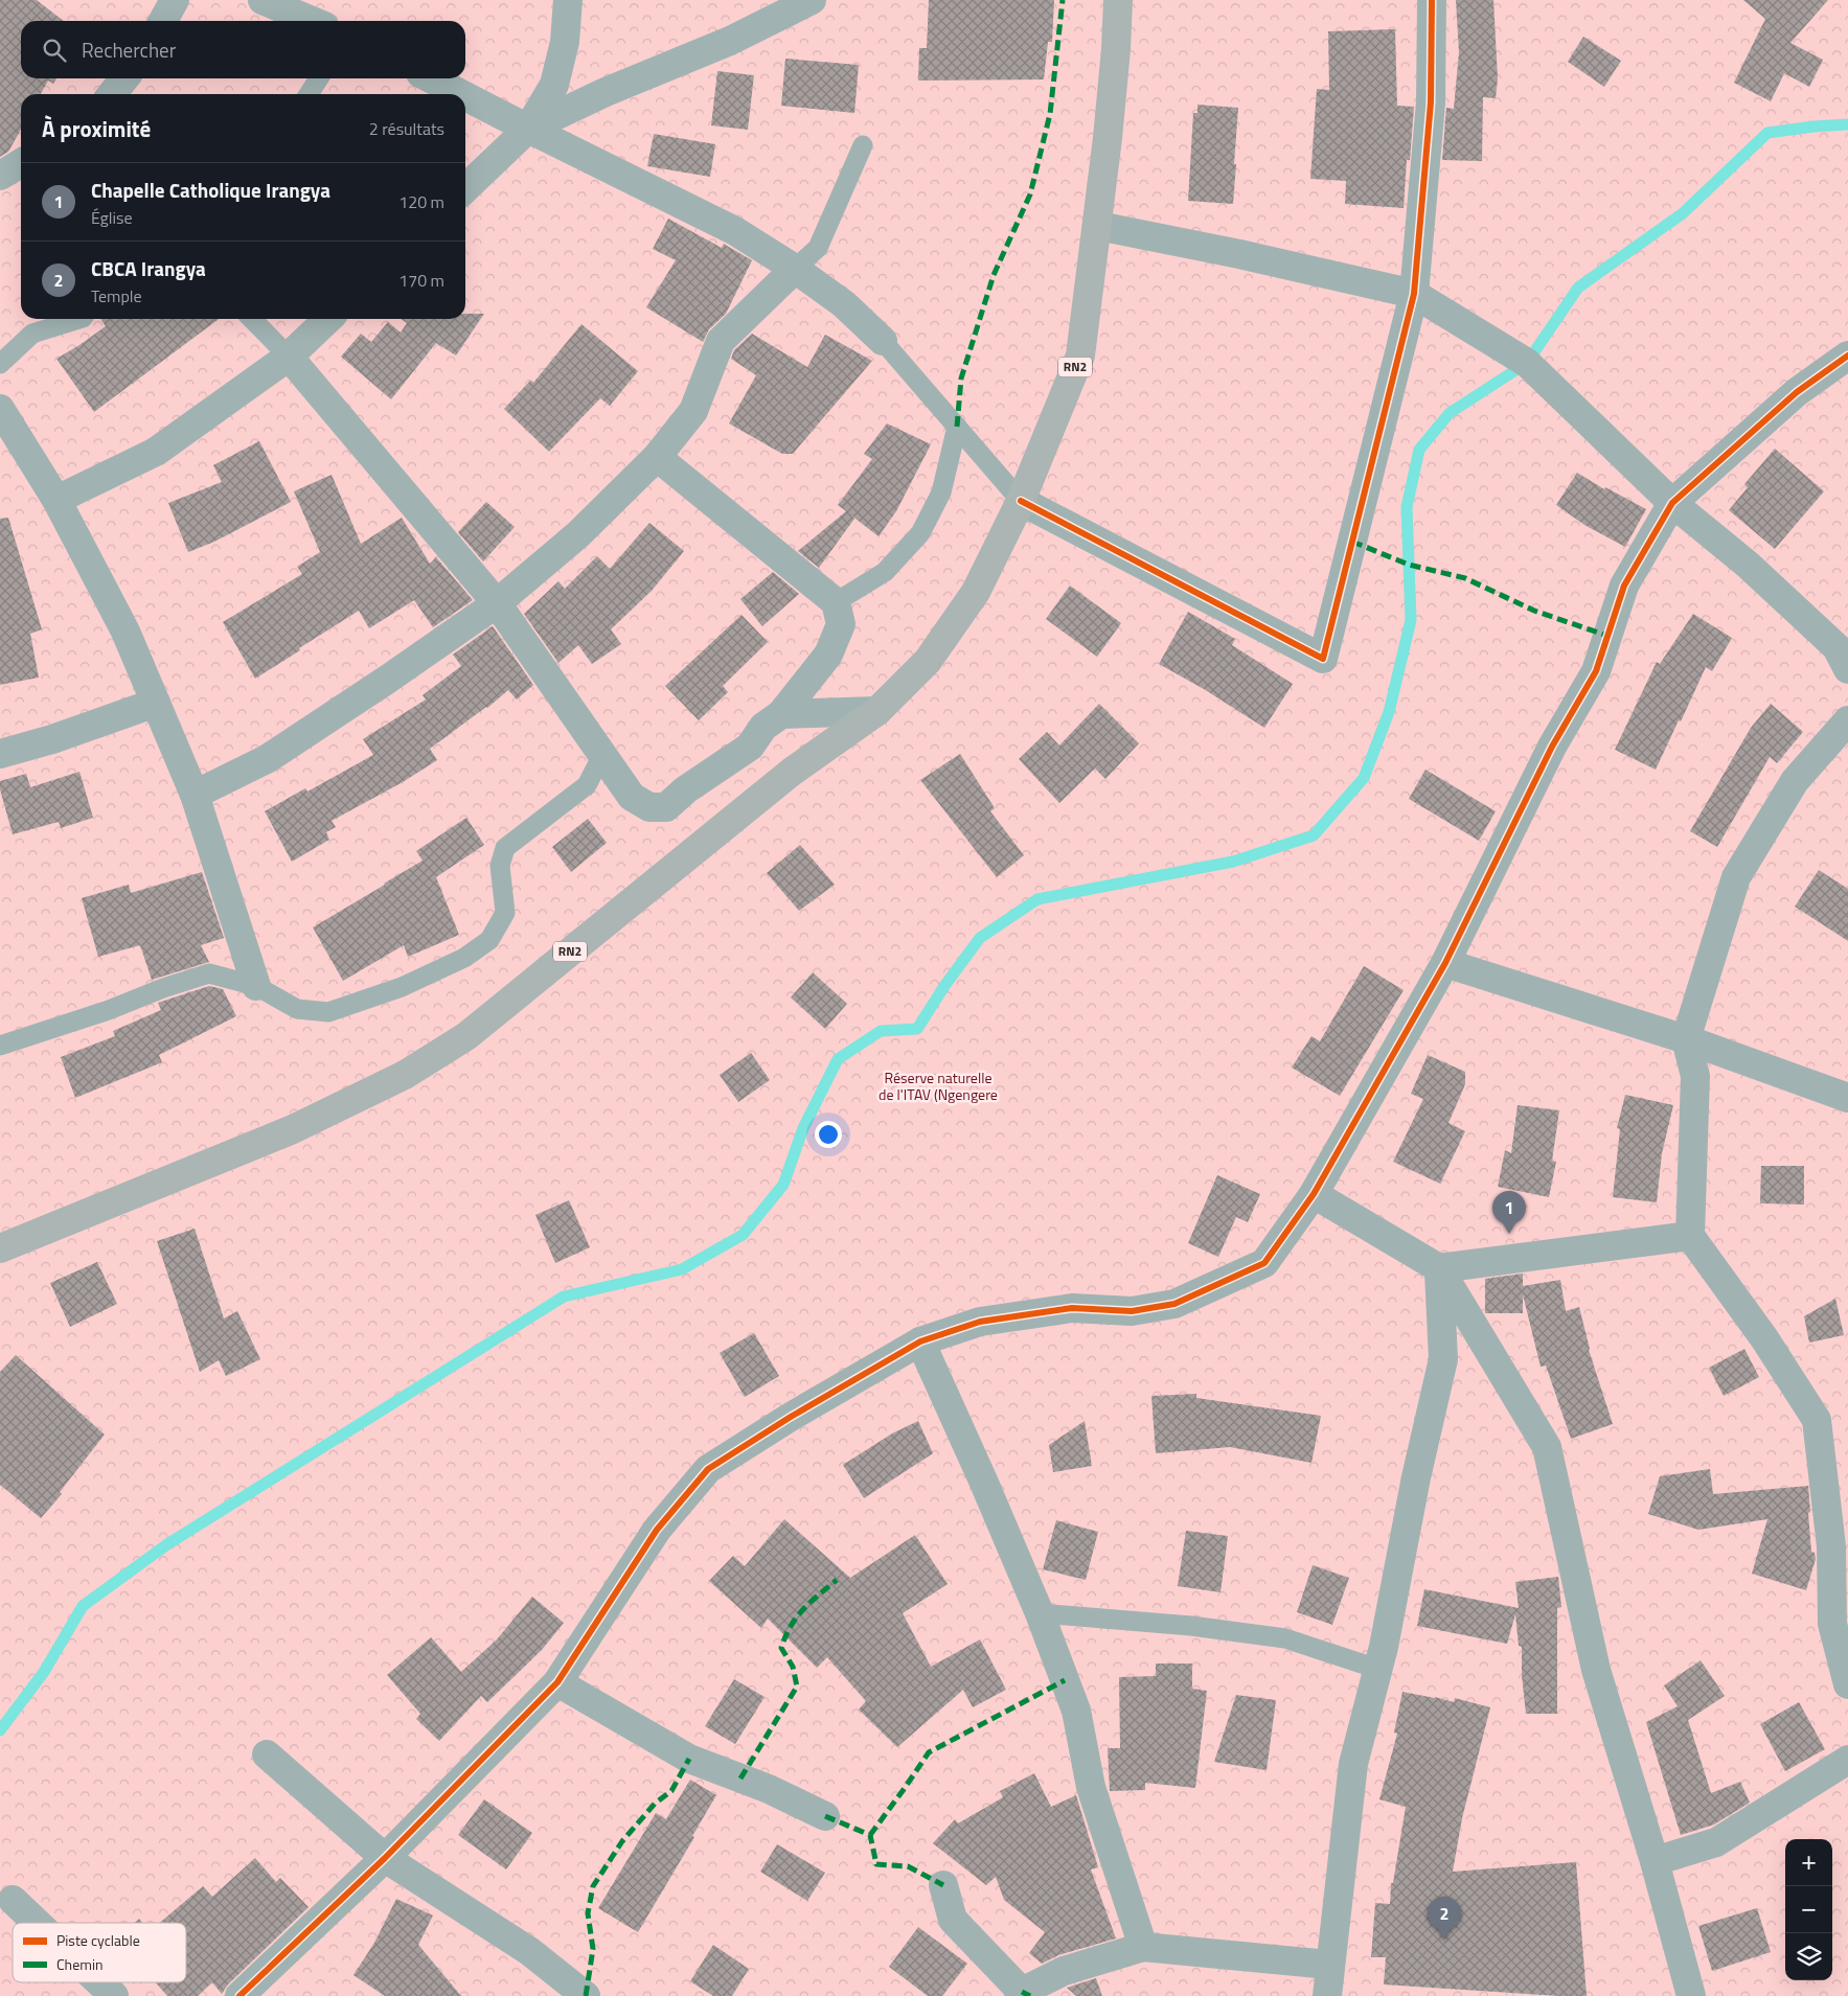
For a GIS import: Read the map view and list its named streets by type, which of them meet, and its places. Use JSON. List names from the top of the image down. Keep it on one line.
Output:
{"streets":{"highway":["RN2"]},"parks":["Réserve naturelle de l'ITAV (Ngengere"],"legend":["Piste cyclable","Chemin"],"page":{"search":"Rechercher","heading":["À proximité","2 résultats"],"list":[{"mark":"1","name":"Chapelle Catholique Irangya","note":"Église","value":"120 m"},{"mark":"2","name":"CBCA Irangya","note":"Temple","value":"170 m"}],"pins":["1","2"],"map_buttons":["+","−"]}}
